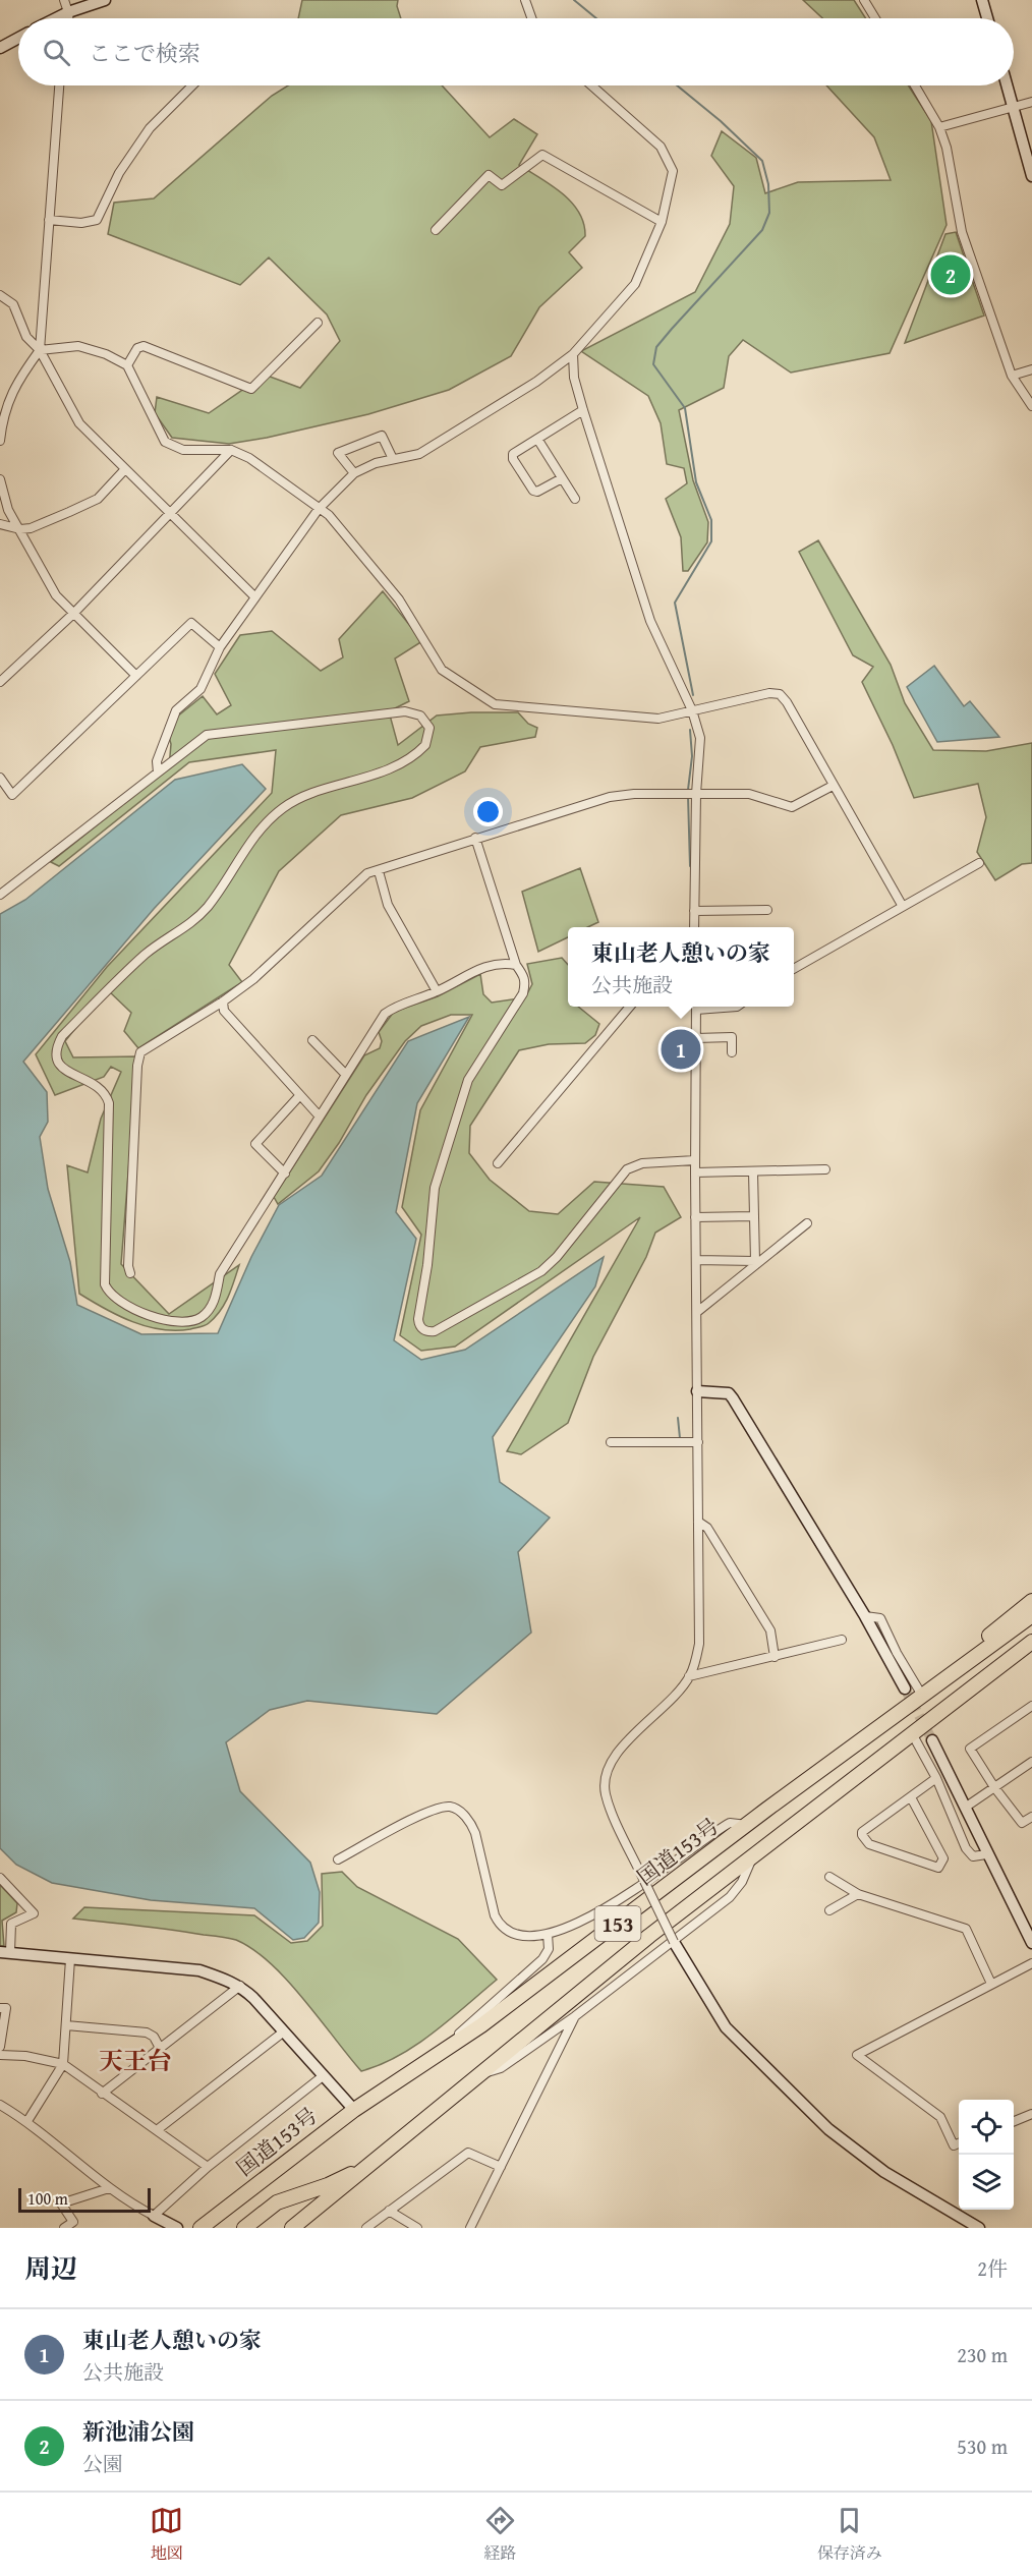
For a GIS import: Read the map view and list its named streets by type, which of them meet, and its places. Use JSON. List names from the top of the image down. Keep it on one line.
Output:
{"streets":{"highway":["国道153号","153"]},"districts":["天王台"],"scale_bar":"100 m","page":{"search":"ここで検索","pins":["2","1"],"popup":["東山老人憩いの家","公共施設"],"scale":"100 m","heading":["周辺","2件"],"list":[{"mark":"1","name":"東山老人憩いの家","note":"公共施設","value":"230 m"},{"mark":"2","name":"新池浦公園","note":"公園","value":"530 m"}],"nav":["地図","経路","保存済み"]}}
